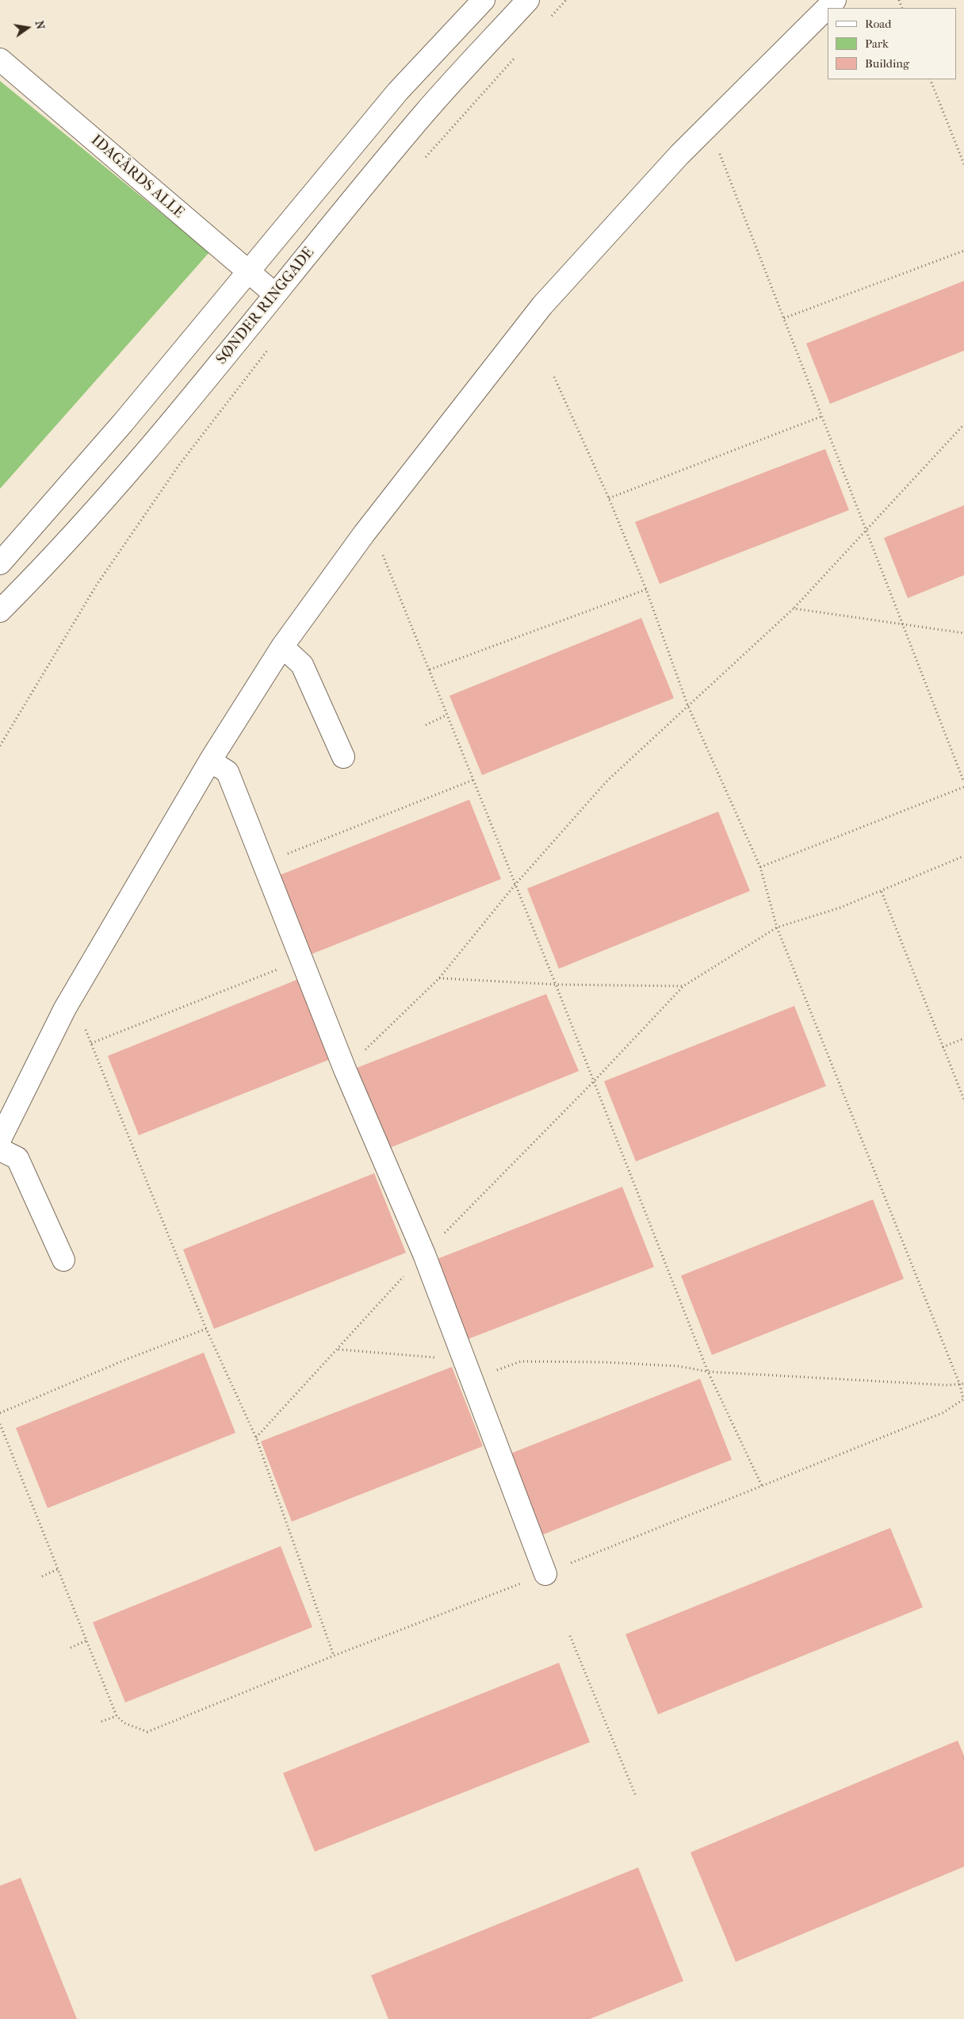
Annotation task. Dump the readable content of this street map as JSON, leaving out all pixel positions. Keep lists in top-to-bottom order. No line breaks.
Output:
{"streets":{"street":["IDAGÅRDS ALLE","SØNDER RINGGADE"]},"crossings":[["IDAGÅRDS ALLE","SØNDER RINGGADE"]],"legend":["Road","Park","Building"],"north":"right"}
